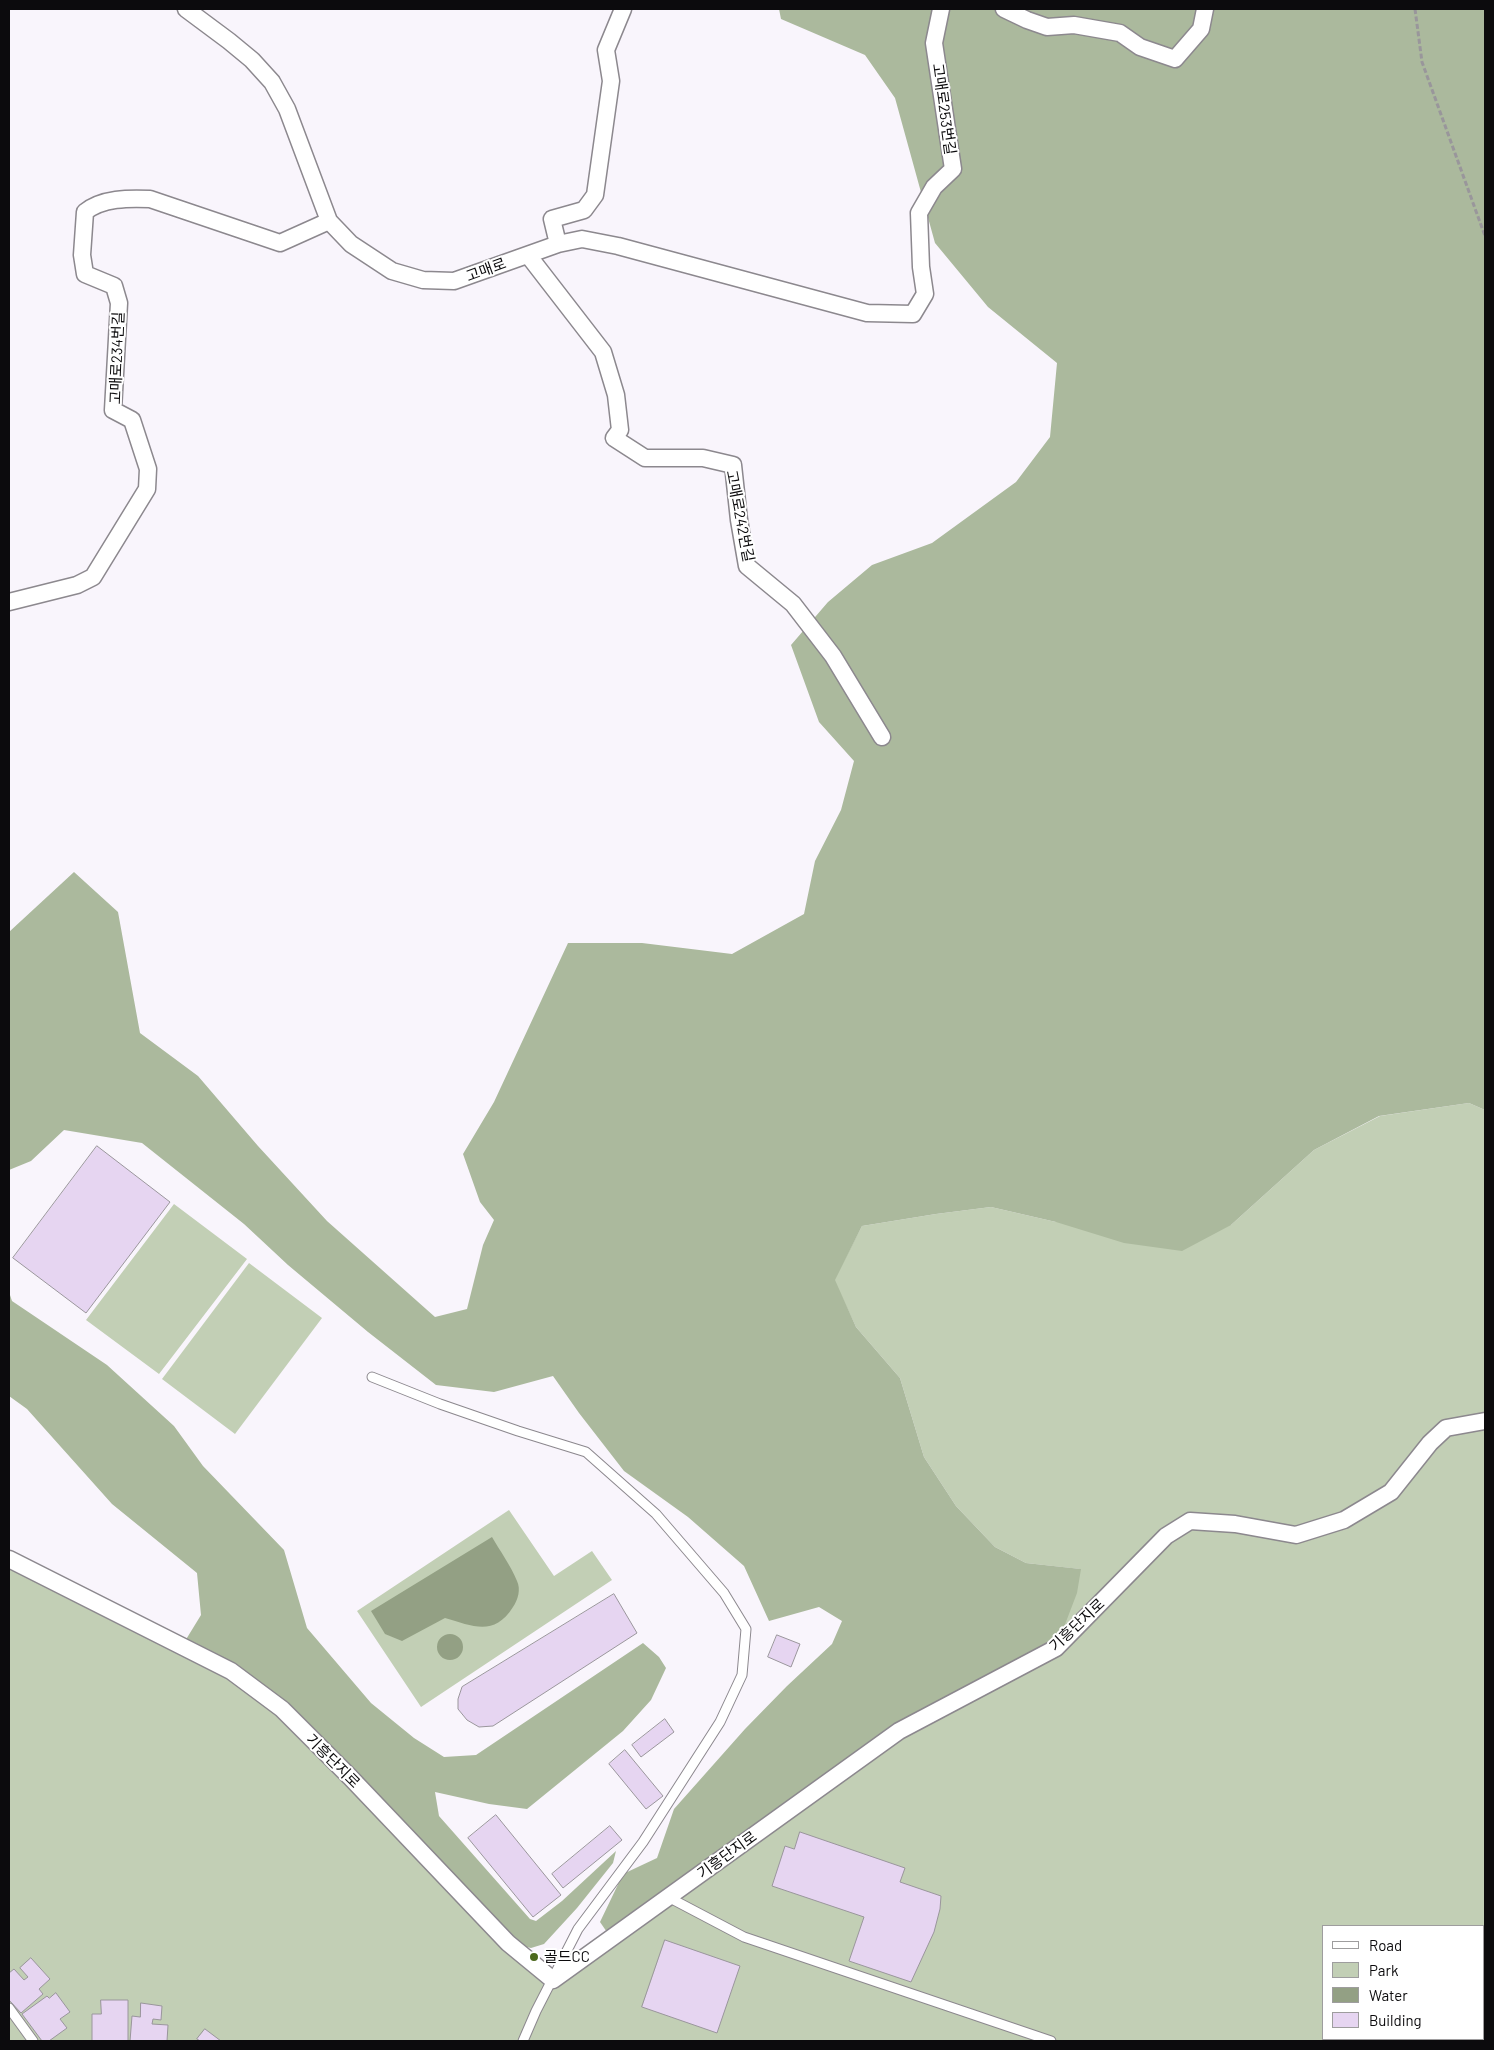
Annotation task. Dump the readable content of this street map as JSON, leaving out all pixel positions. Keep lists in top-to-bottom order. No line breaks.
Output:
{"streets":{"street":["고매로253번길","고매로","고매로234번길","고매로242번길","기흥단지로"]},"crossings":[["고매로253번길","고매로"],["고매로","고매로234번길"],["고매로","고매로242번길"]],"places":["골드CC"],"legend":["Road","Park","Water","Building"]}
